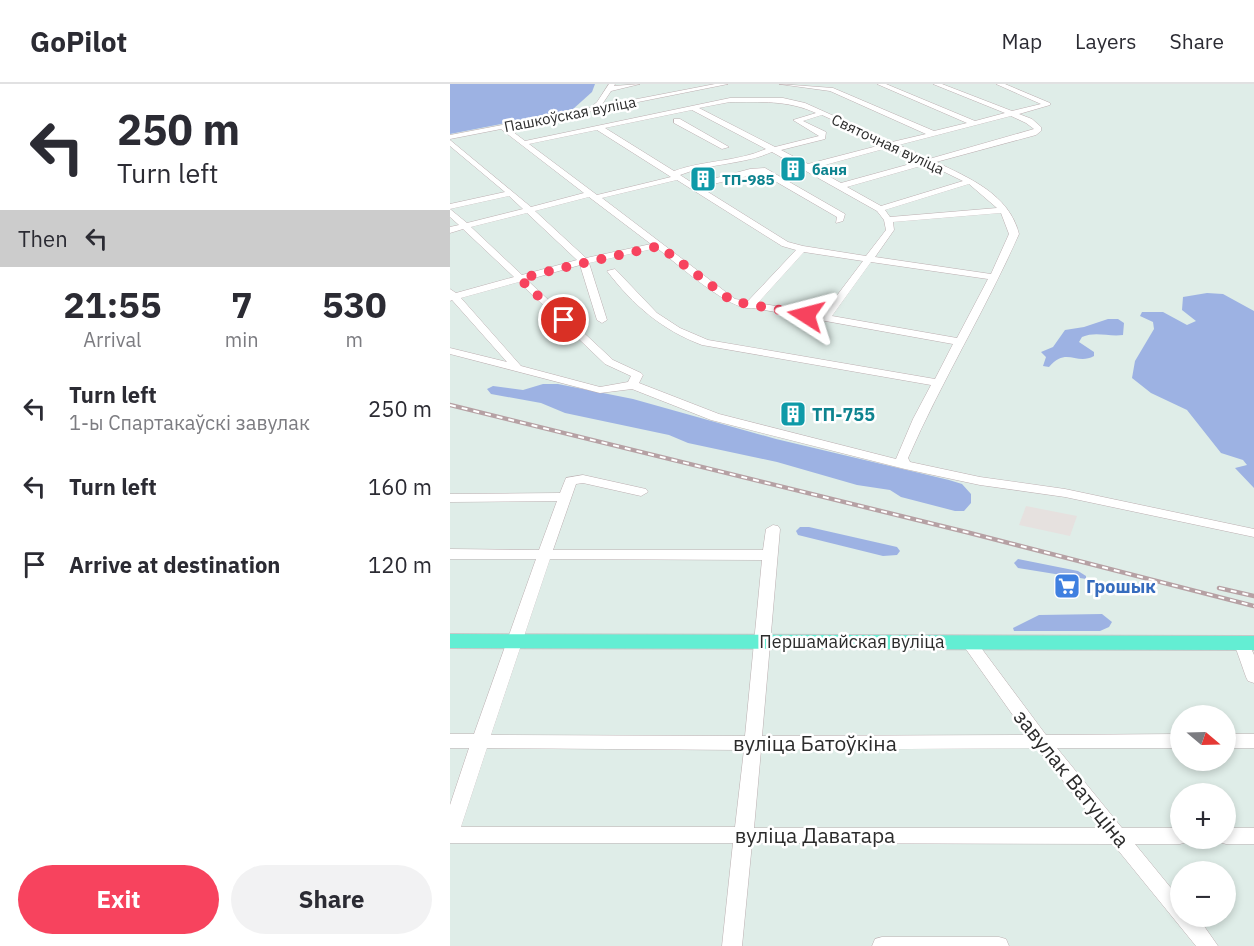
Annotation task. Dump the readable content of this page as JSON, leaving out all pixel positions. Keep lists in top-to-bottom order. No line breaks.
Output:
{"streets":{"main road":["Першамайская вуліца"],"street":["Пашкоўская вуліца","Святочная вуліца","вуліца Батоўкіна","завулак Ватуціна","вуліца Даватара"]},"crossings":[["Першамайская вуліца","завулак Ватуціна"],["вуліца Батоўкіна","завулак Ватуціна"],["завулак Ватуціна","вуліца Даватара"]],"places":{"building":["баня","ТП-985","ТП-755"],"supermarket":["Грошык"]},"north":"right","page":{"header":"GoPilot","nav":["Map","Layers","Share"],"turn":["250 m","Turn left"],"then":"Then","eta":["21:55","Arrival","7","min","530","m"],"list":[{"name":"Turn left","note":"1-ы Спартакаўскі завулак","value":"250 m"},{"name":"Turn left","value":"160 m"},{"name":"Arrive at destination","value":"120 m"}],"map_buttons":["+","−"],"buttons":["Exit","Share"]}}
